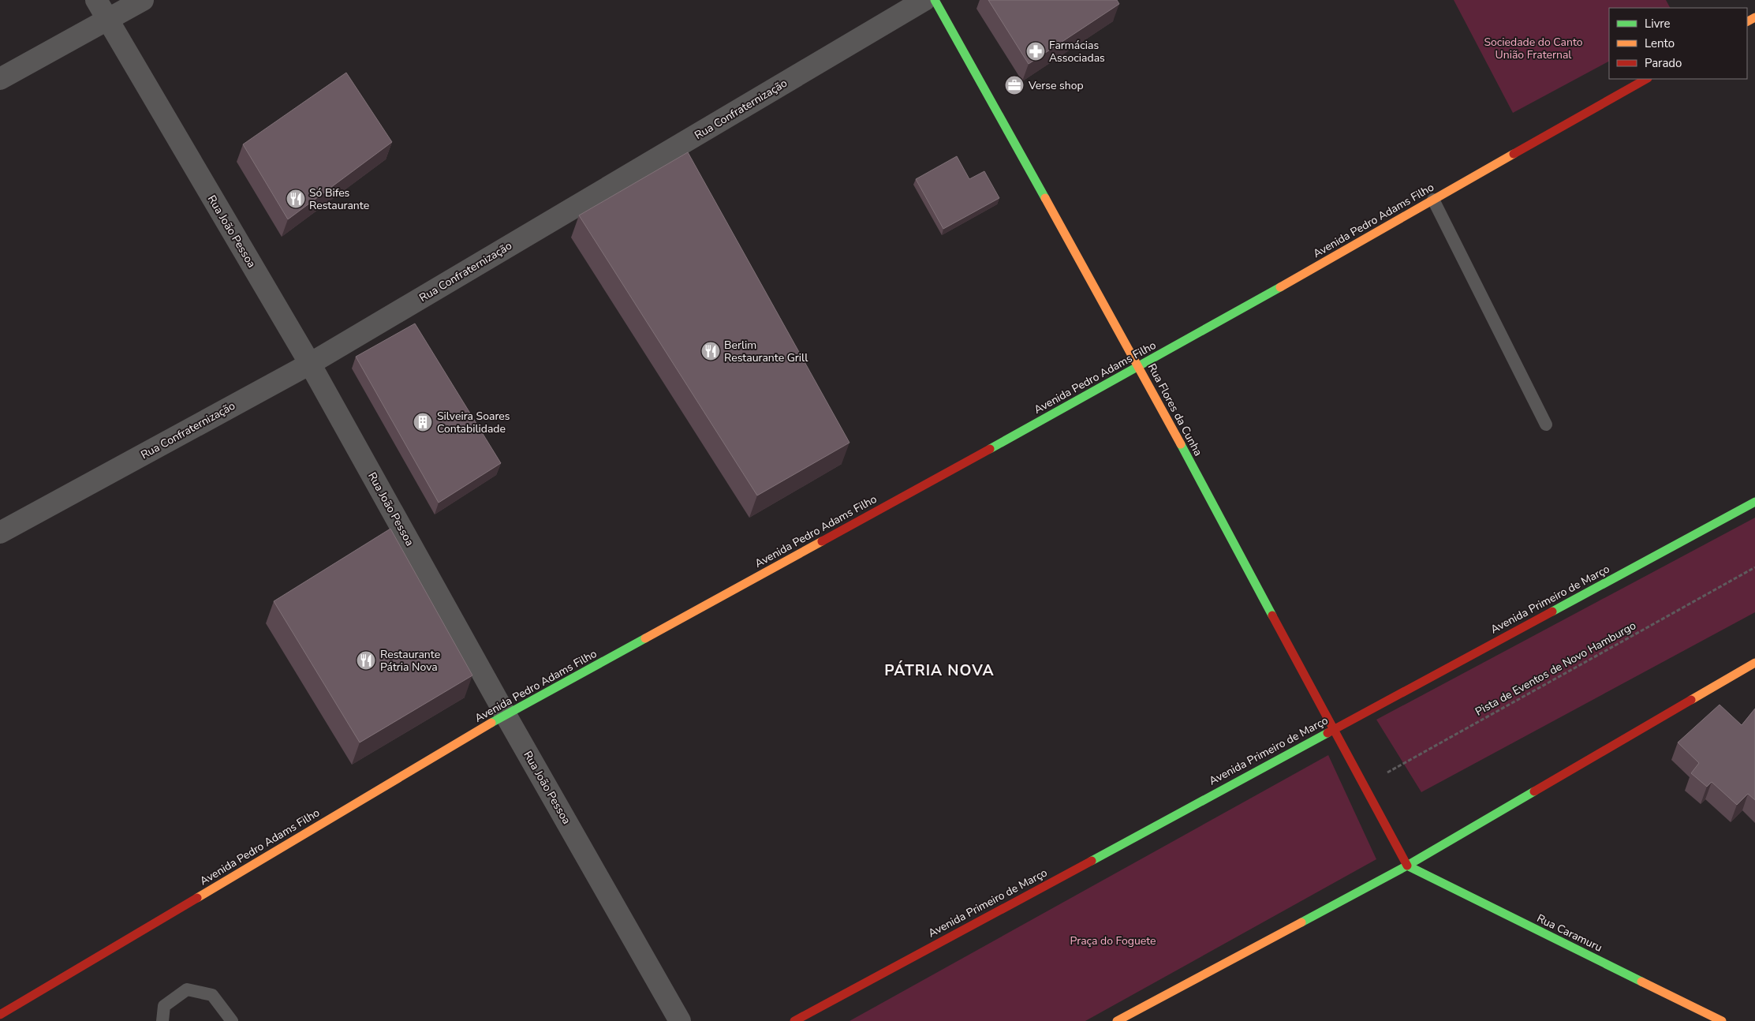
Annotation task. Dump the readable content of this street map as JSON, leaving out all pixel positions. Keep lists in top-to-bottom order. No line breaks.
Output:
{"streets":{"main road":["Avenida Pedro Adams Filho","Rua Flores da Cunha","Avenida Primeiro de Março","Rua Caramuru"],"street":["Rua Confraternização","Rua João Pessoa"],"path":["Pista de Eventos de Novo Hamburgo"]},"crossings":[["Rua Confraternização","Rua João Pessoa"],["Avenida Pedro Adams Filho","Rua João Pessoa"],["Avenida Pedro Adams Filho","Rua Flores da Cunha"],["Rua Flores da Cunha","Avenida Primeiro de Março"],["Rua Flores da Cunha","Pista de Eventos de Novo Hamburgo"],["Rua Flores da Cunha","Rua Caramuru"]],"districts":["PÁTRIA NOVA"],"parks":["Sociedade do Canto União Fraternal","Praça do Foguete"],"places":{"pharmacy":["Farmácias Associadas"],"office":["Verse shop"],"restaurant":["Só Bifes Restaurante","Berlim Restaurante Grill","Restaurante Pátria Nova"],"building":["Silveira Soares Contabilidade"]},"legend":["Livre","Lento","Parado"]}
